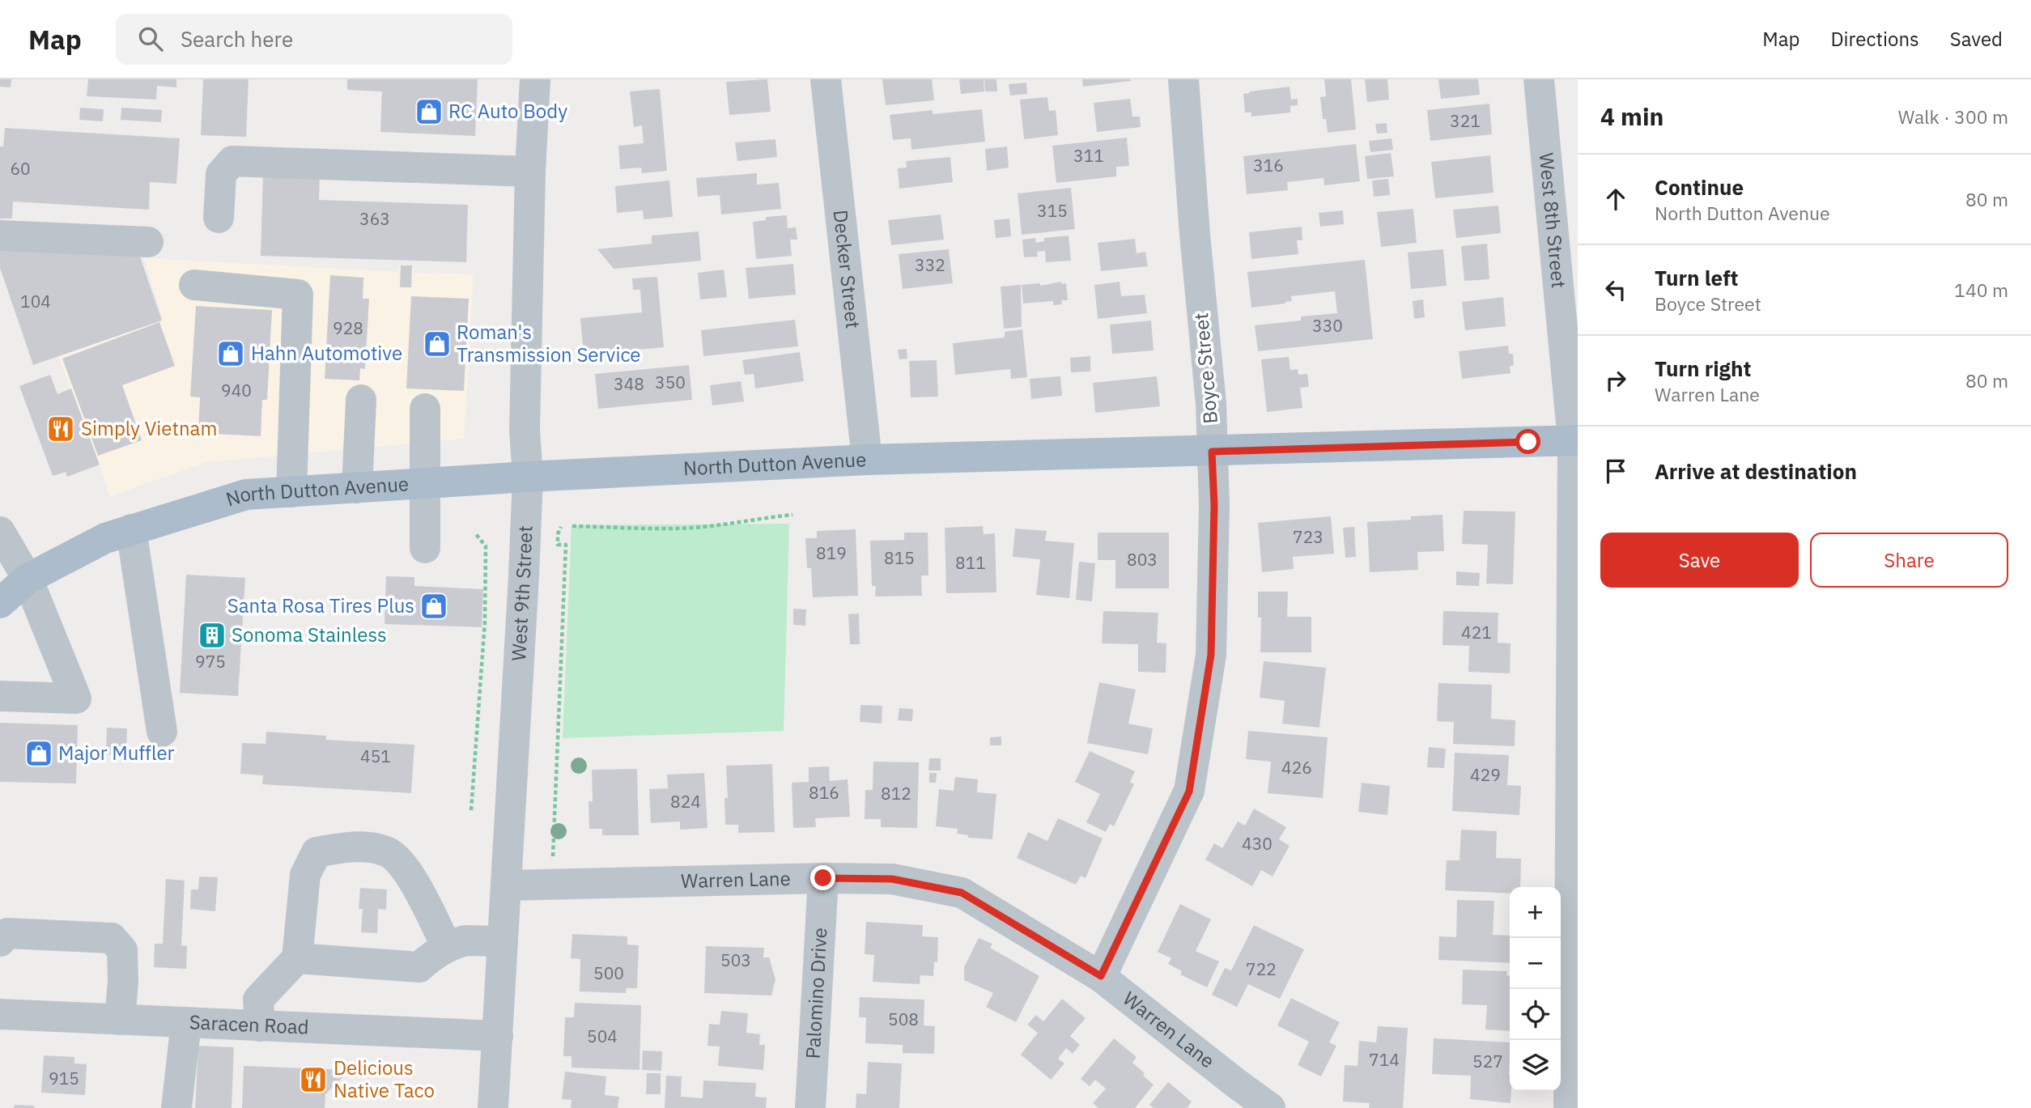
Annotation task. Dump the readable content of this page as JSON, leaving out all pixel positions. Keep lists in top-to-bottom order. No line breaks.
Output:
{"streets":{"main road":["North Dutton Avenue"],"street":["West 8th Street","Decker Street","Boyce Street","West 9th Street","Warren Lane","Palomino Drive","Saracen Road"]},"crossings":[["West 8th Street","North Dutton Avenue"],["Decker Street","North Dutton Avenue"],["Boyce Street","North Dutton Avenue"],["Boyce Street","Warren Lane"],["North Dutton Avenue","West 9th Street"],["West 9th Street","Warren Lane"],["West 9th Street","Saracen Road"],["Warren Lane","Palomino Drive"]],"places":{"shop":["RC Auto Body","Roman's Transmission Service","Hahn Automotive","Santa Rosa Tires Plus","Major Muffler"],"restaurant":["Simply Vietnam","Delicious Native Taco"],"building":["Sonoma Stainless"]},"house_numbers":["321","311","316","60","315","363","332","104","330","928","350","348","940","723","819","815","803","811","421","975","451","426","429","816","812","824","430","503","722","500","508","504","714","527","915"],"page":{"header":"Map","search":"Search here","nav":["Map","Directions","Saved"],"heading":["4 min","Walk · 300 m"],"list":[["Continue","North Dutton Avenue","80 m"],["Turn left","Boyce Street","140 m"],["Turn right","Warren Lane","80 m"],"Arrive at destination"],"buttons":["Save","Share"],"map_buttons":["+","−"]}}
